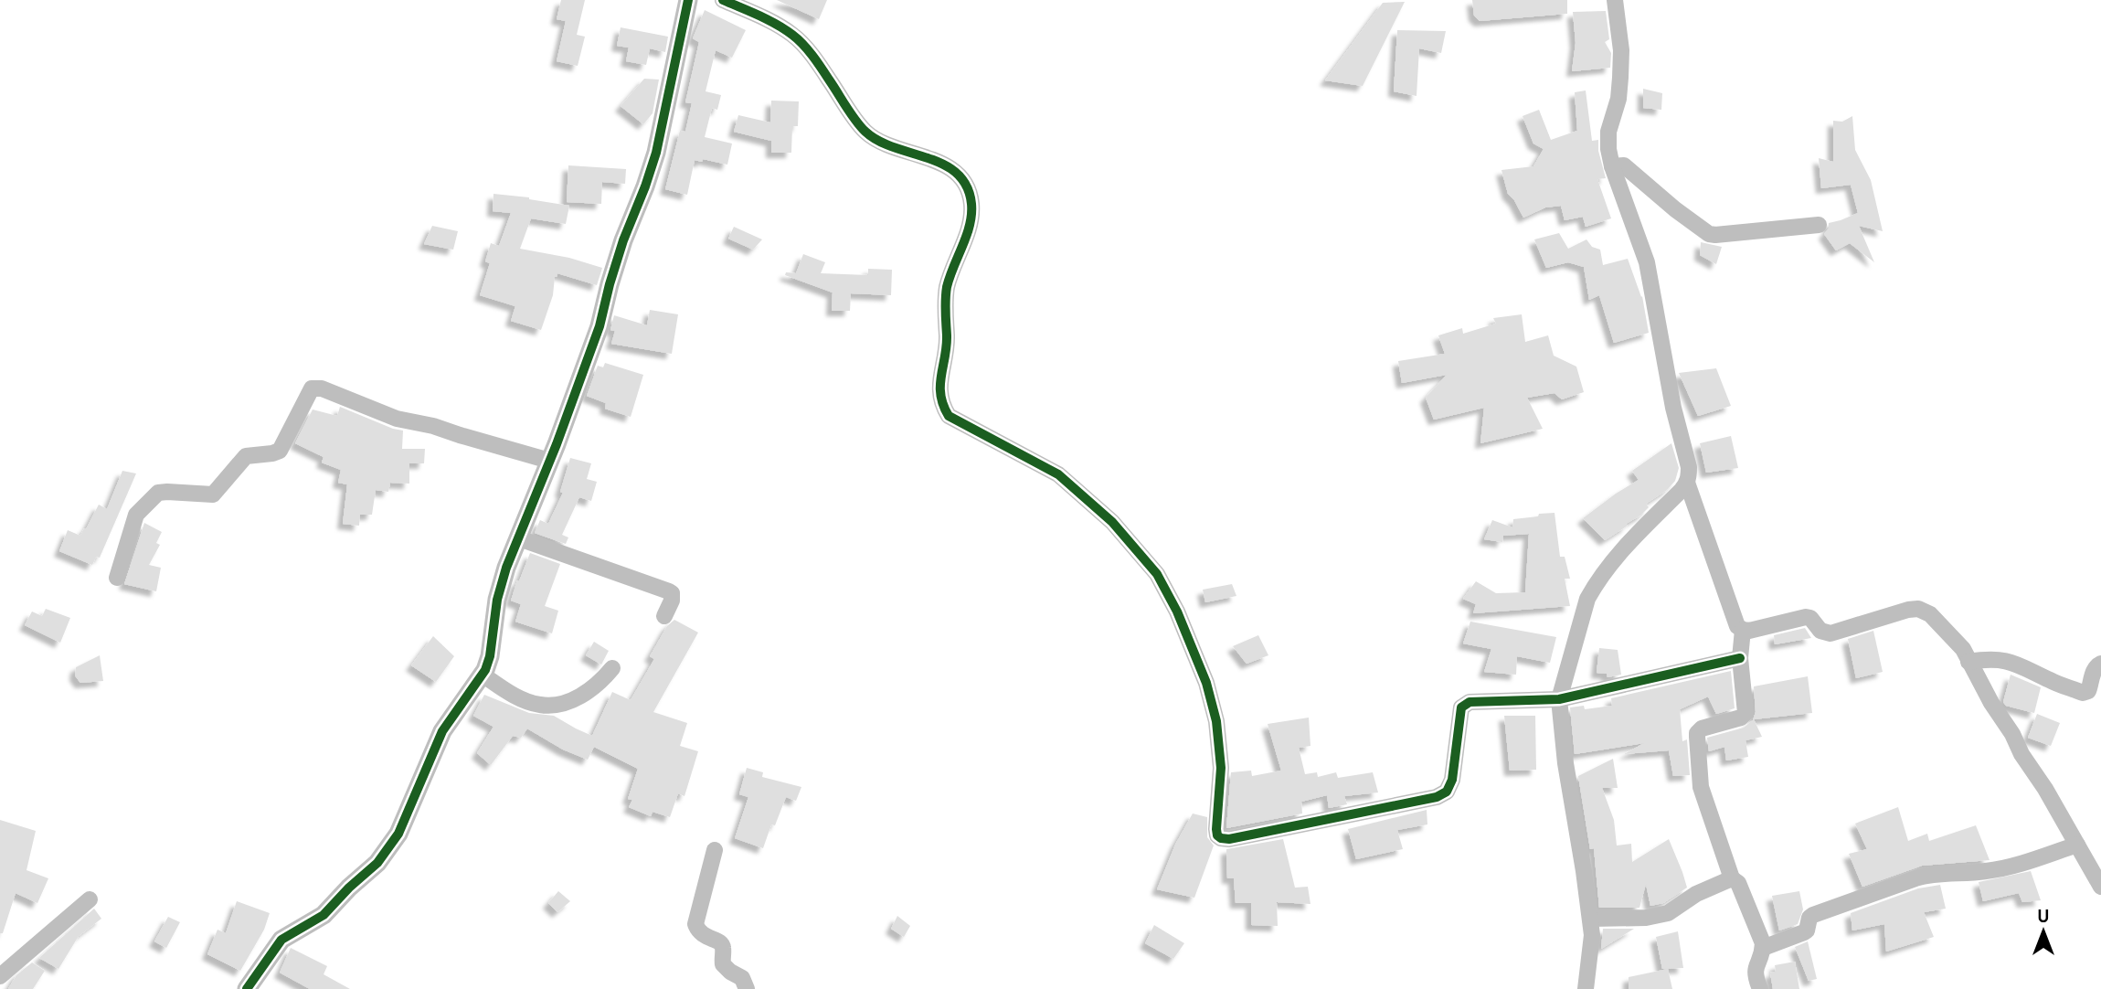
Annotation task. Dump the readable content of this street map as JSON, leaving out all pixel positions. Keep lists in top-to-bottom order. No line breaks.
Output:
{"north":"top"}
